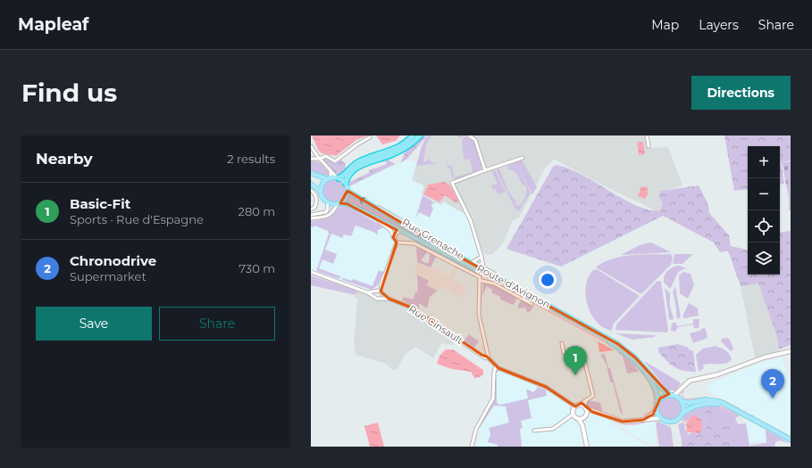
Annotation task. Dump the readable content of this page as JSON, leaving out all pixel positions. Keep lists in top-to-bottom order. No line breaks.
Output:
{"streets":{"main road":["Route d'Avignon"],"street":["Rue Grenache","Rue Cinsault"]},"crossings":[["Rue Grenache","Route d'Avignon"]],"page":{"header":"Mapleaf","nav":["Map","Layers","Share"],"buttons":["Directions",["Save","Share"]],"title":"Find us","heading":["Nearby","2 results"],"map_buttons":["+","−"],"list":[{"mark":"1","name":"Basic-Fit","note":"Sports · Rue d'Espagne","value":"280 m"},{"mark":"2","name":"Chronodrive","note":"Supermarket","value":"730 m"}],"pins":["1","2"]}}
